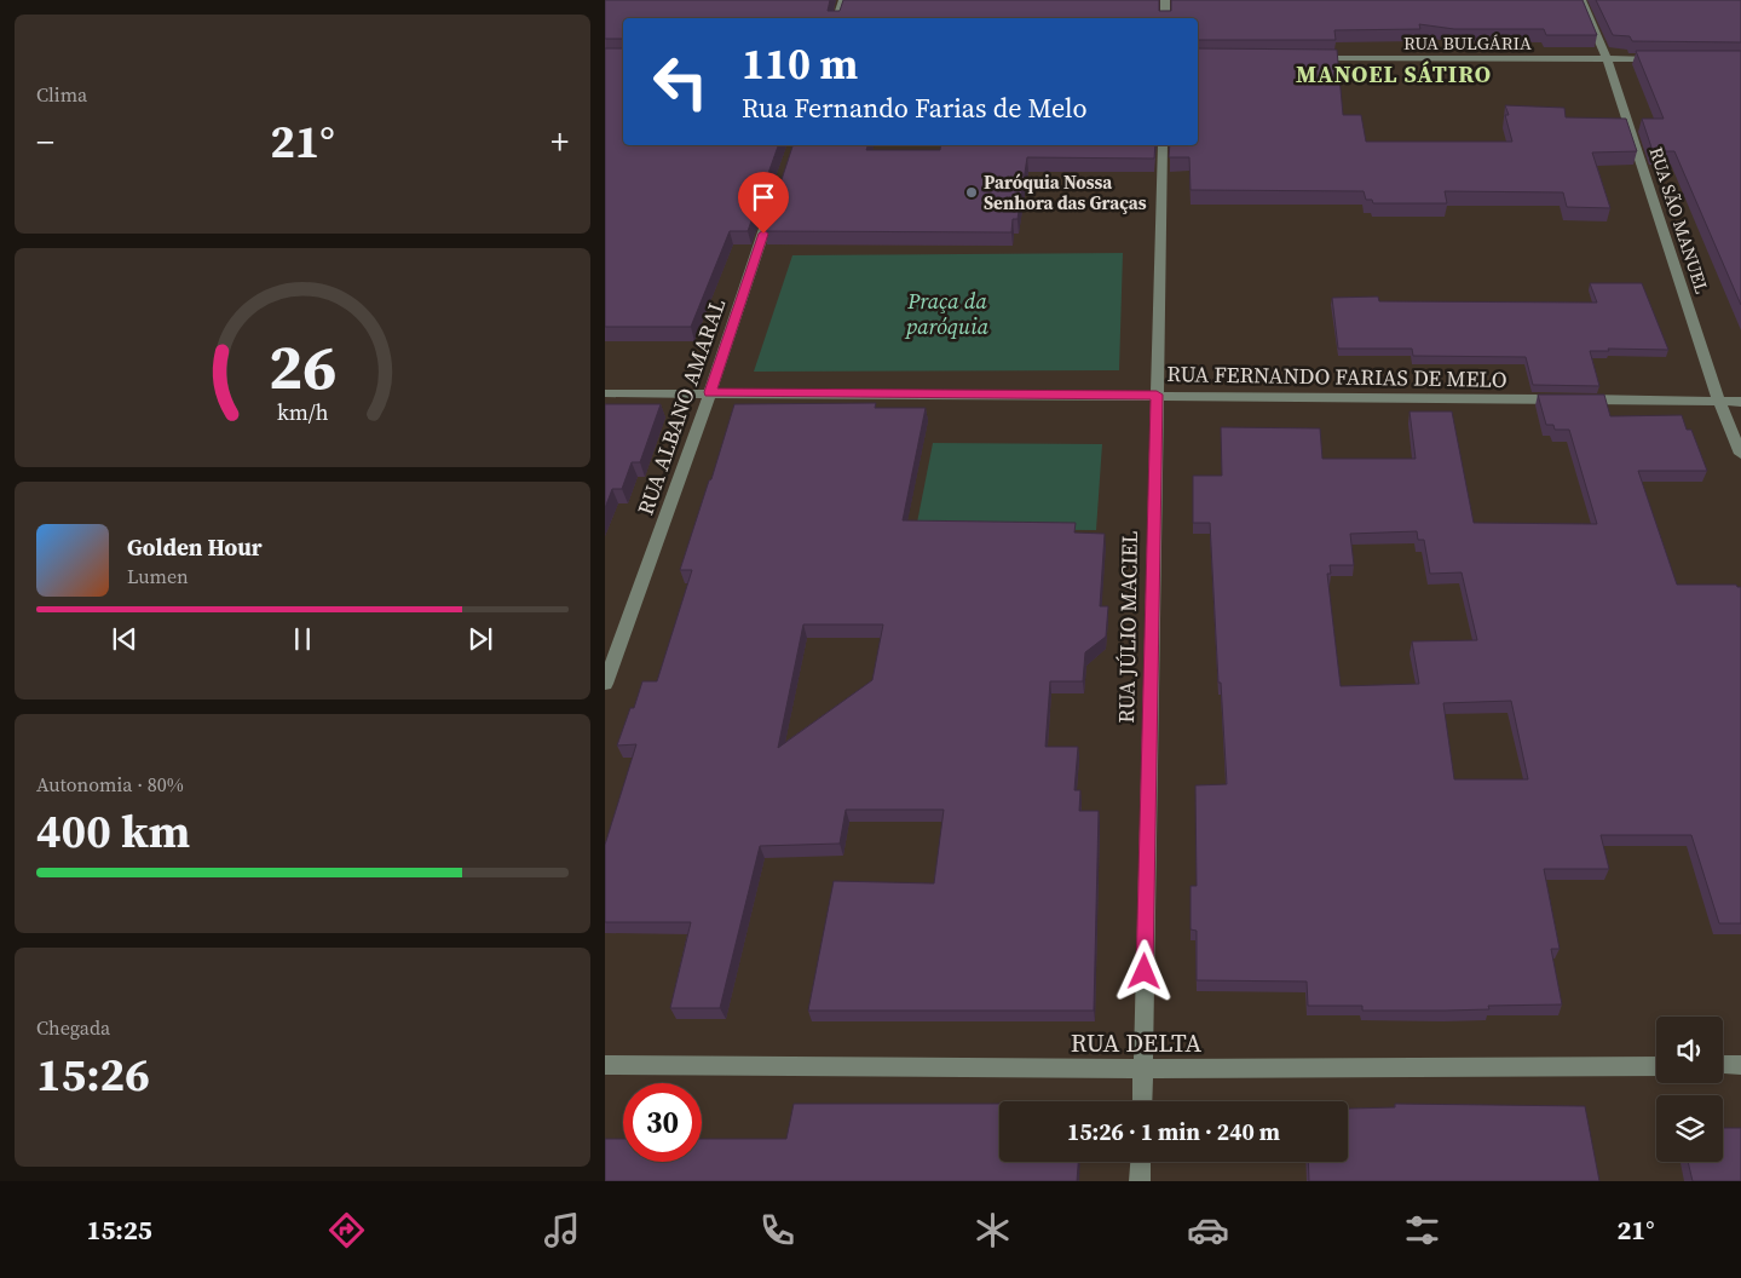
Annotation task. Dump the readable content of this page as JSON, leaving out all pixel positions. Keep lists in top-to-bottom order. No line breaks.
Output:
{"streets":{"street":["RUA BULGÁRIA","RUA SÃO MANUEL","RUA FERNANDO FARIAS DE MELO","RUA ALBANO AMARAL","RUA JÚLIO MACIEL","RUA DELTA"]},"crossings":[["RUA BULGÁRIA","RUA SÃO MANUEL"],["RUA SÃO MANUEL","RUA FERNANDO FARIAS DE MELO"],["RUA FERNANDO FARIAS DE MELO","RUA ALBANO AMARAL"],["RUA FERNANDO FARIAS DE MELO","RUA JÚLIO MACIEL"],["RUA JÚLIO MACIEL","RUA DELTA"]],"districts":["MANOEL SÁTIRO"],"parks":["Praça da paróquia"],"places":["Paróquia Nossa Senhora das Graças"],"page":{"tile":["Clima",["Autonomia · 80%","400 km"],["Chegada","15:26"]],"turn":["110 m","Rua Fernando Farias de Melo"],"heat":["−","21°","+"],"song":["Golden Hour","Lumen"],"limit":"30","trip":"15:26 · 1 min · 240 m","tabs":["15:25","21°"],"gauge":["26","km/h"]}}
